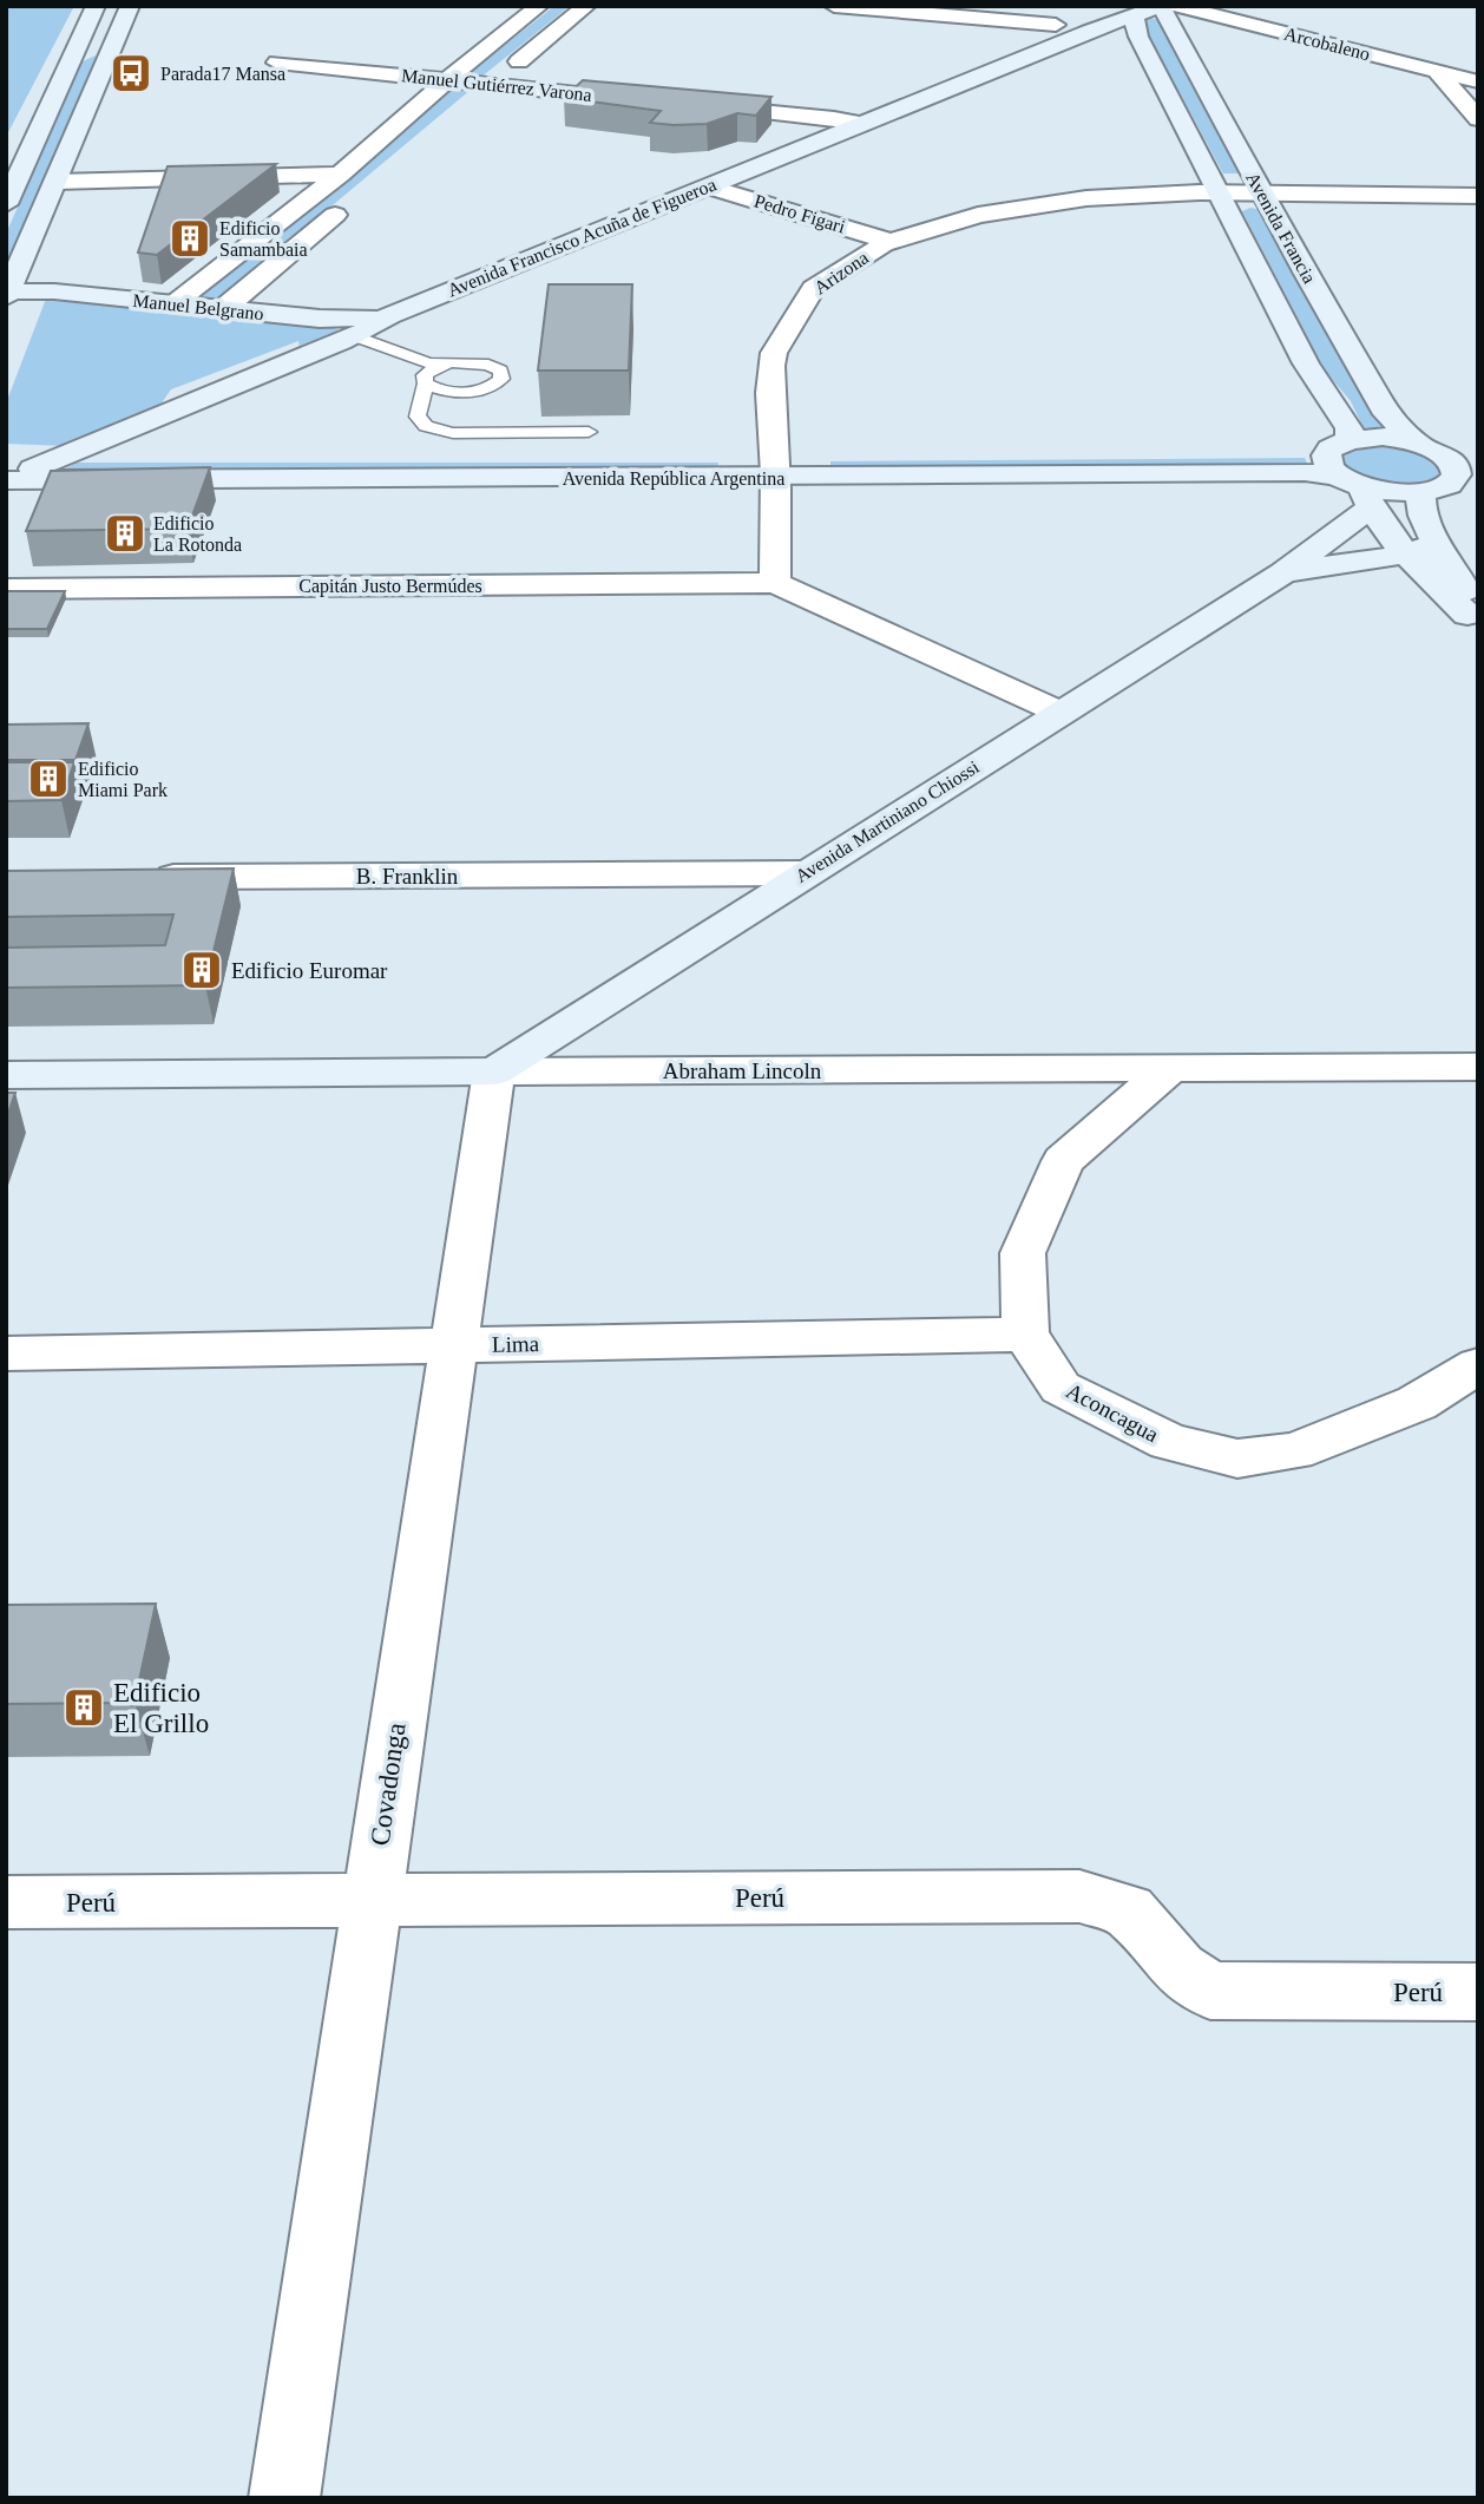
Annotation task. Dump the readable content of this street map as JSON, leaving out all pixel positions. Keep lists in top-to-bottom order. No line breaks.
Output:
{"streets":{"street":["Arcobaleno","Manuel Gutiérrez Varona","Pedro Figari","Avenida Francia","Avenida Francisco Acuña de Figueroa","Arizona","Manuel Belgrano","Avenida República Argentina","Capitán Justo Bermúdes","Avenida Martiniano Chiossi","B. Franklin","Abraham Lincoln","Lima","Aconcagua","Covadonga","Perú"]},"crossings":[["Pedro Figari","Avenida Francisco Acuña de Figueroa"],["Pedro Figari","Arizona"],["Avenida Francia","Avenida Francisco Acuña de Figueroa"],["Avenida Francia","Arizona"],["Avenida Francia","Avenida República Argentina"],["Avenida Francia","Avenida Martiniano Chiossi"],["Avenida Francisco Acuña de Figueroa","Manuel Belgrano"],["Avenida Francisco Acuña de Figueroa","Avenida República Argentina"],["Arizona","Avenida República Argentina"],["Arizona","Capitán Justo Bermúdes"],["Avenida República Argentina","Avenida Martiniano Chiossi"],["Avenida Martiniano Chiossi","B. Franklin"],["Avenida Martiniano Chiossi","Abraham Lincoln"],["Avenida Martiniano Chiossi","Covadonga"],["Abraham Lincoln","Covadonga"],["Lima","Aconcagua"],["Lima","Covadonga"],["Covadonga","Perú"]],"places":{"bus stop":["Parada17 Mansa"],"building":["Edificio Samambaia","Edificio La Rotonda","Edificio Miami Park","Edificio Euromar","Edificio El Grillo"]}}
